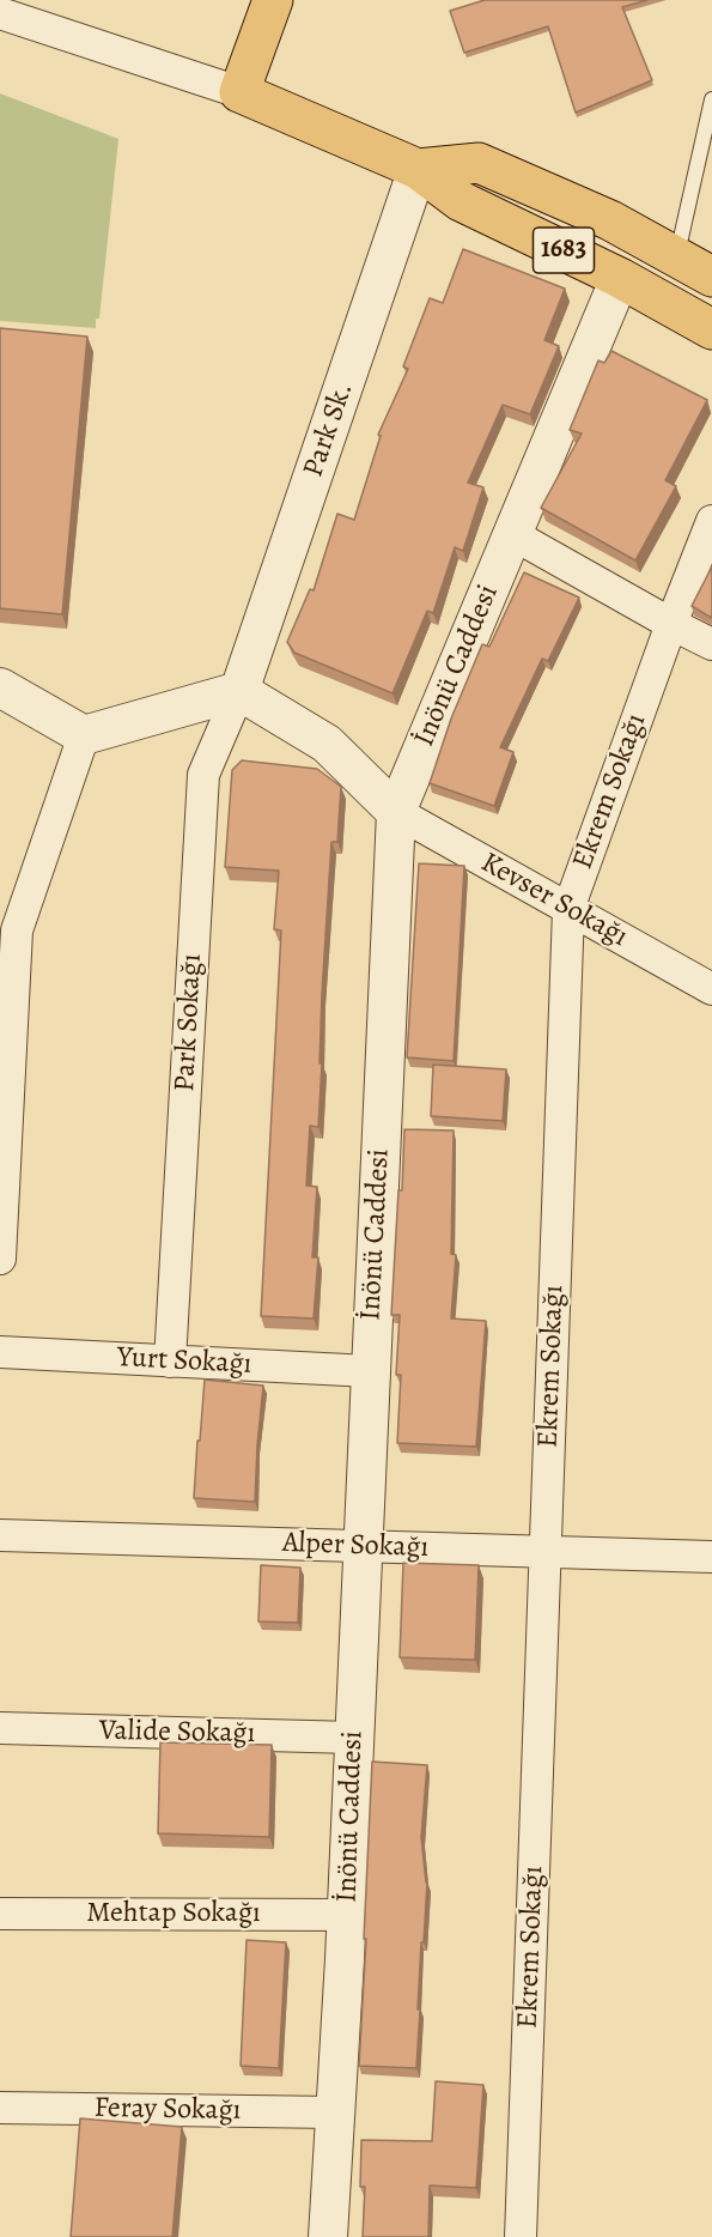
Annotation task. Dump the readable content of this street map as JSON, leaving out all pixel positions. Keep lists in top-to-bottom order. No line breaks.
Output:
{"streets":{"main road":["1683"],"street":["Park Sk.","İnönü Caddesi","Ekrem Sokağı","Kevser Sokağı","Park Sokağı","Yurt Sokağı","Alper Sokağı","Valide Sokağı","Mehtap Sokağı","Feray Sokağı"]},"crossings":[["1683","Park Sk."],["1683","İnönü Caddesi"],["Park Sk.","Park Sokağı"],["İnönü Caddesi","Kevser Sokağı"],["İnönü Caddesi","Yurt Sokağı"],["İnönü Caddesi","Alper Sokağı"],["İnönü Caddesi","Valide Sokağı"],["İnönü Caddesi","Mehtap Sokağı"],["İnönü Caddesi","Feray Sokağı"],["Ekrem Sokağı","Kevser Sokağı"],["Ekrem Sokağı","Alper Sokağı"],["Park Sokağı","Yurt Sokağı"]]}
